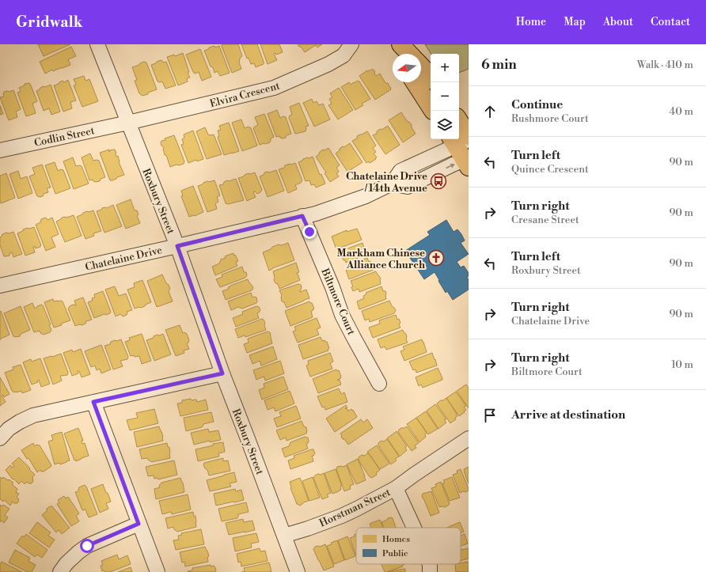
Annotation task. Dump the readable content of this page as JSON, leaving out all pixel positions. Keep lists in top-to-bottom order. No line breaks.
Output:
{"streets":{"street":["Elvira Crescent","Codlin Street","Roxbury Street","Chatelaine Drive","Biltmore Court","Horstman Street"]},"crossings":[["Elvira Crescent","Codlin Street"],["Elvira Crescent","Roxbury Street"],["Codlin Street","Roxbury Street"],["Roxbury Street","Chatelaine Drive"],["Roxbury Street","Horstman Street"],["Chatelaine Drive","Biltmore Court"]],"places":{"bus stop":["Chatelaine Drive / 14th Avenue"],"church":["Markham Chinese Alliance Church"]},"legend":["Homes","Public"],"north":"left","page":{"header":"Gridwalk","nav":["Home","Map","About","Contact"],"heading":["6 min","Walk · 410 m"],"map_buttons":["+","−"],"list":[["Continue","Rushmore Court","40 m"],["Turn left","Quince Crescent","90 m"],["Turn right","Cresane Street","90 m"],["Turn left","Roxbury Street","90 m"],["Turn right","Chatelaine Drive","90 m"],["Turn right","Biltmore Court","10 m"],"Arrive at destination"]}}
